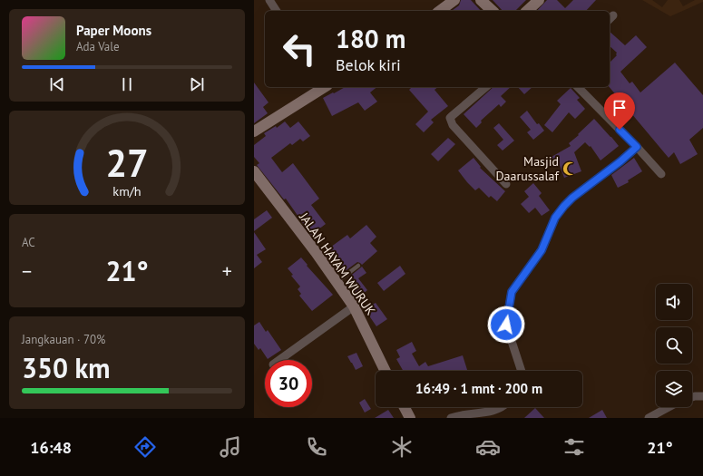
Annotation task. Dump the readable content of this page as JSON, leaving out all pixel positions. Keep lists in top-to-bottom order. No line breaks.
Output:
{"streets":{"street":["JALAN HAYAM WURUK"]},"places":{"mosque":["Masjid Daarussalaf"]},"page":{"turn":["180 m","Belok kiri"],"song":["Paper Moons","Ada Vale"],"tile":["AC",["Jangkauan · 70%","350 km"]],"heat":["−","21°","+"],"limit":"30","trip":"16:49 · 1 mnt · 200 m","tabs":["16:48","21°"],"gauge":["27","km/h"]}}
